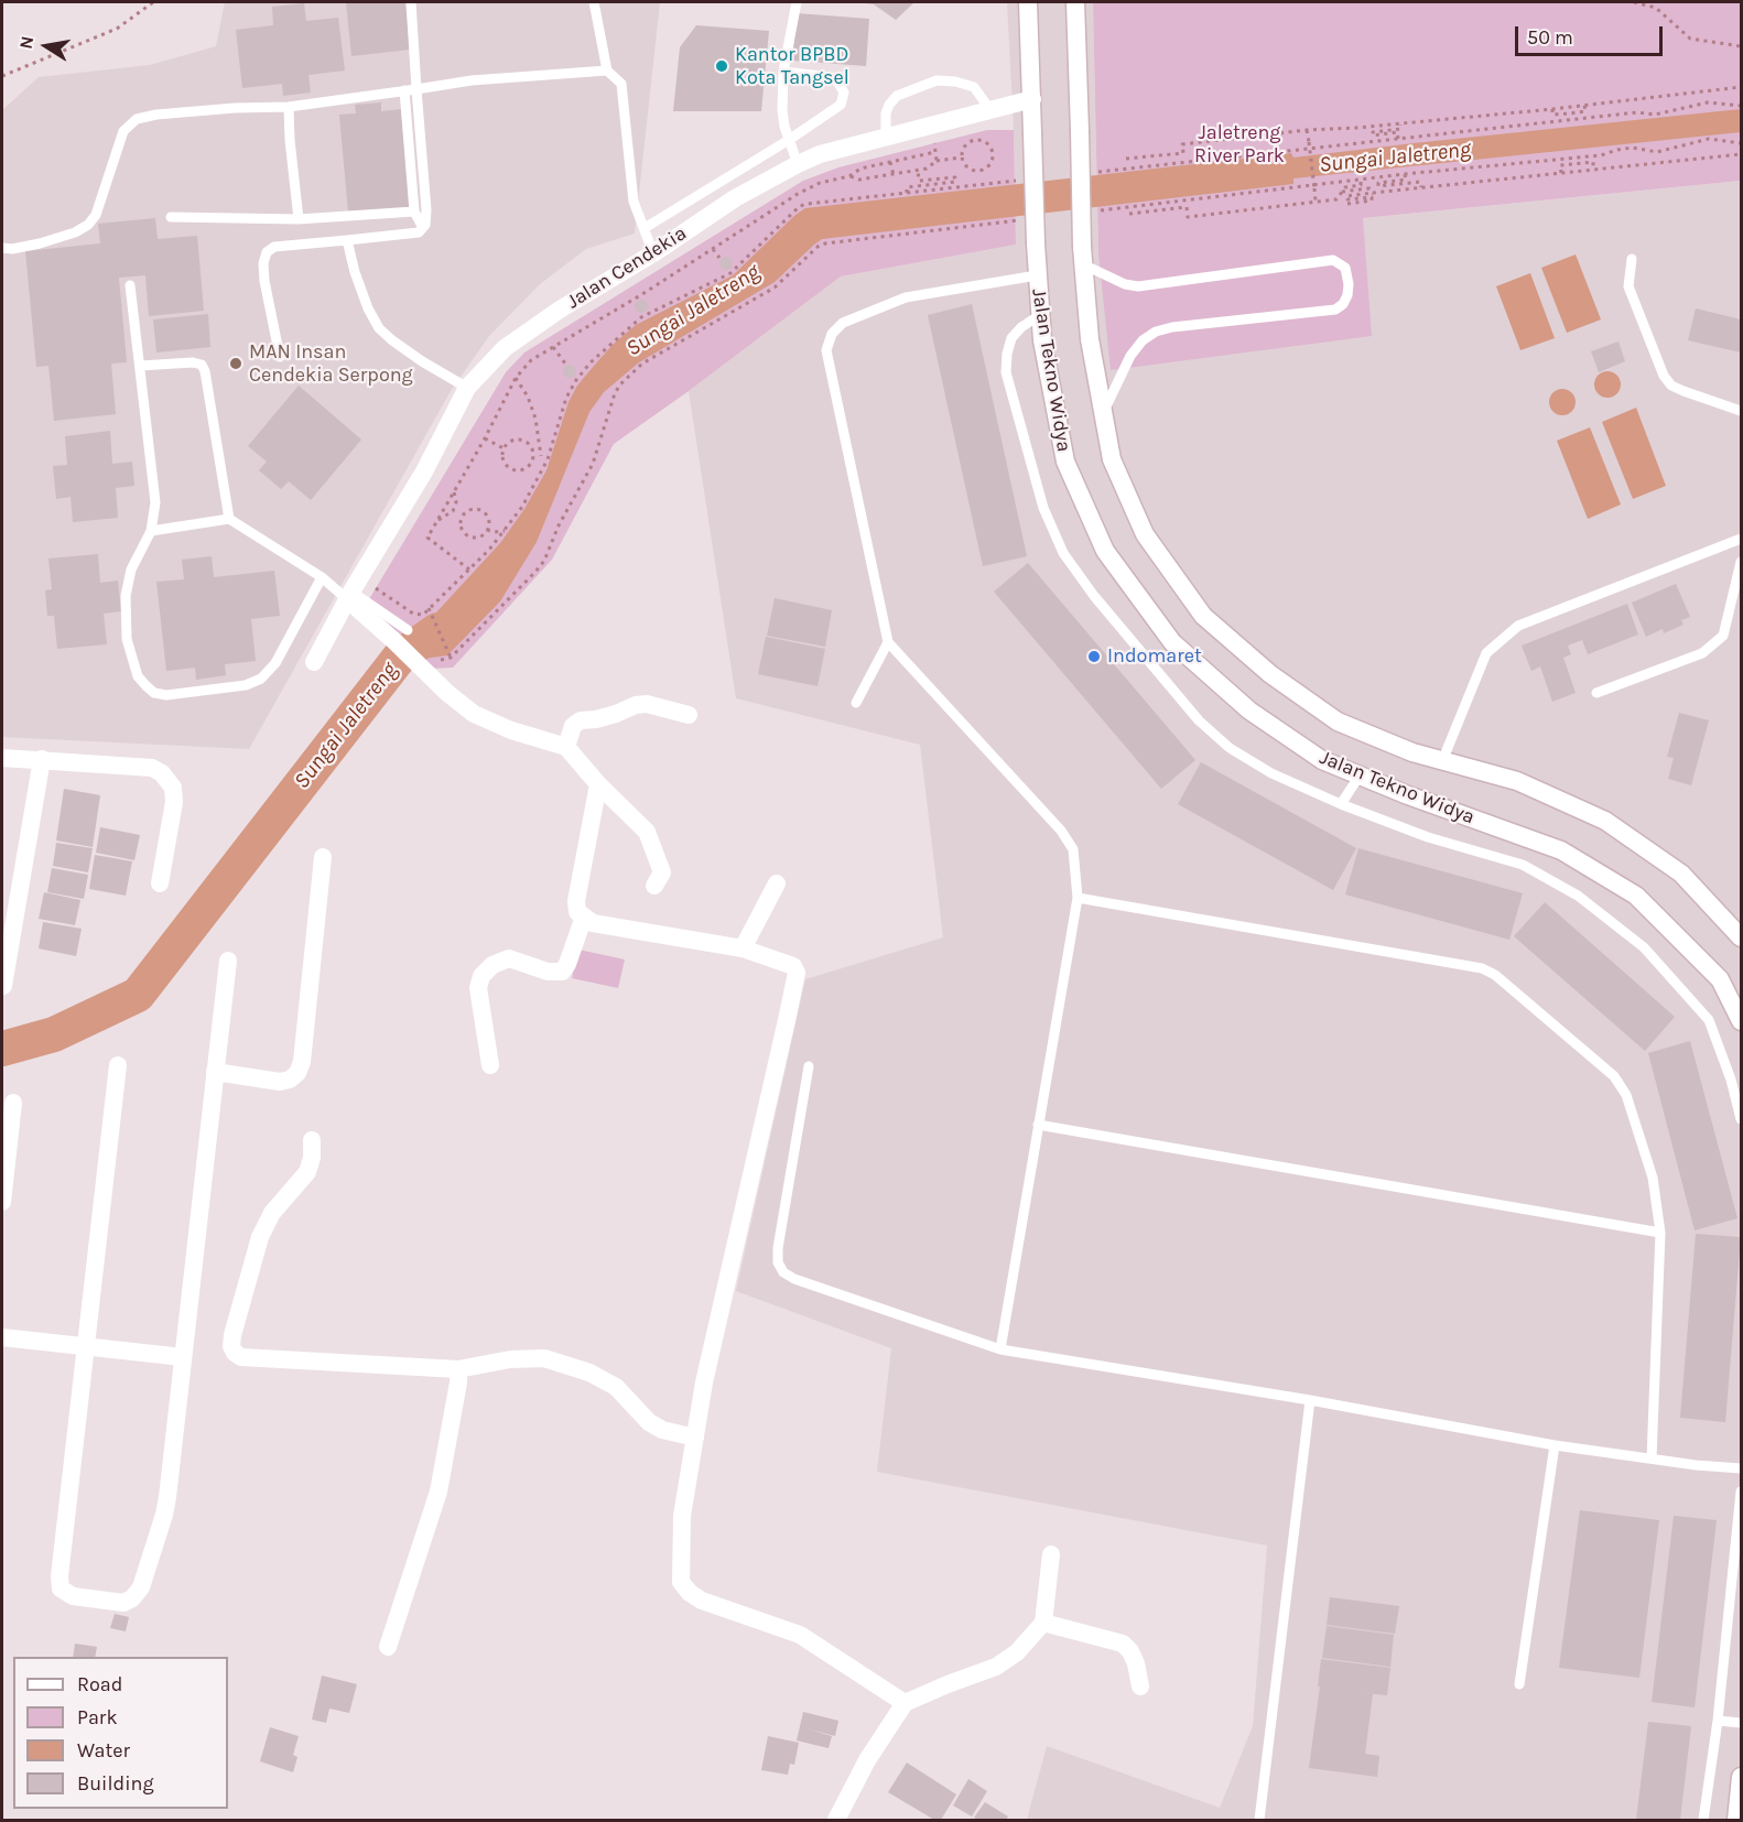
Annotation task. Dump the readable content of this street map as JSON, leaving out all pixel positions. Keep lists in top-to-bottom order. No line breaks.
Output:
{"streets":{"street":["Jalan Cendekia","Jalan Tekno Widya"]},"crossings":[["Jalan Cendekia","Jalan Tekno Widya"]],"water":["Sungai Jaletreng"],"parks":["Jaletreng River Park"],"places":["Kantor BPBD Kota Tangsel","MAN Insan Cendekia Serpong","Indomaret"],"legend":["Road","Park","Water","Building"],"scale_bar":"50 m","north":"left"}
